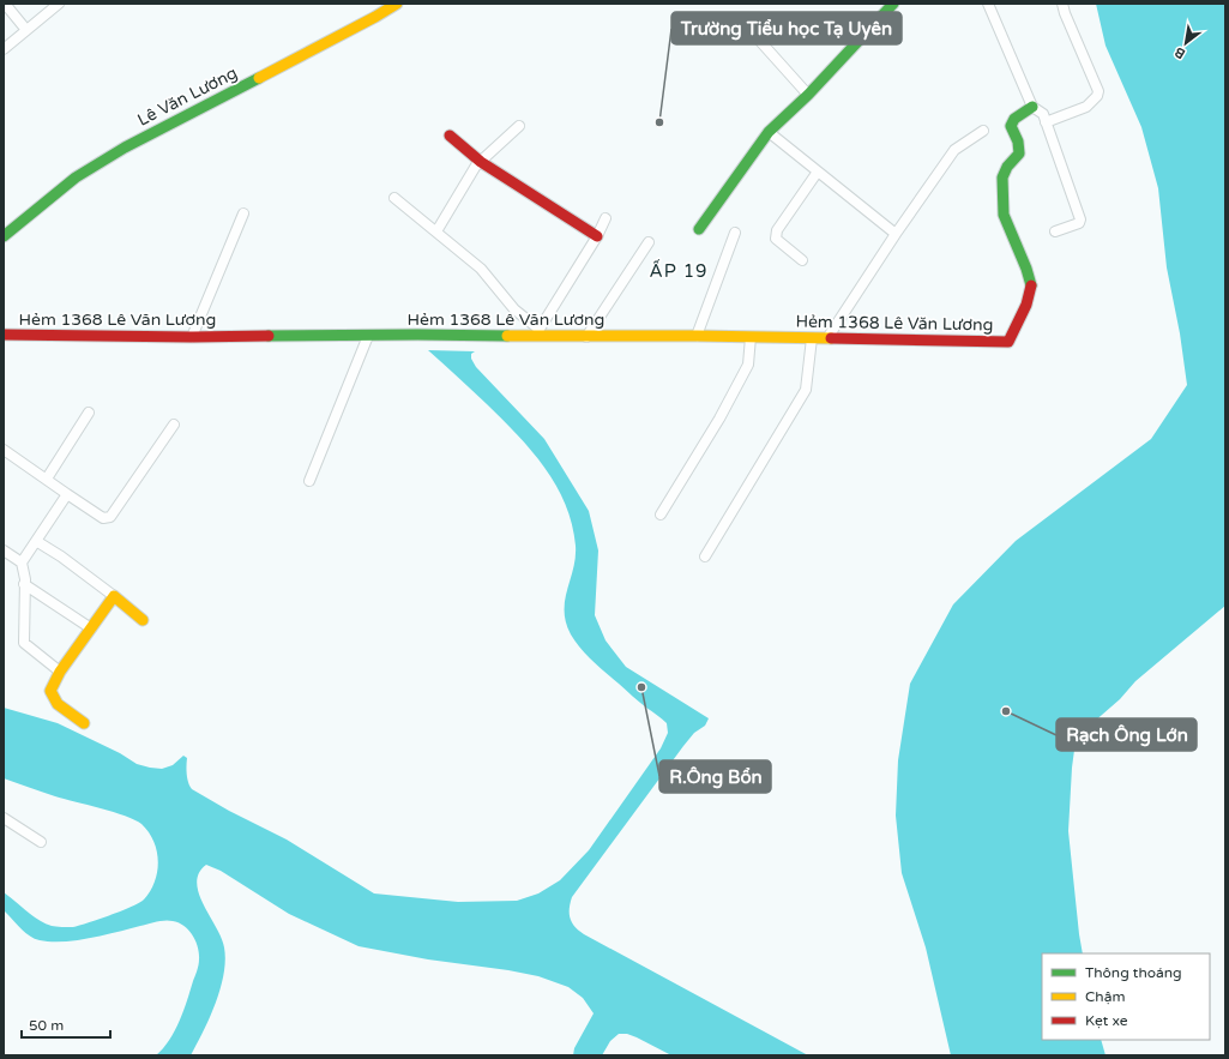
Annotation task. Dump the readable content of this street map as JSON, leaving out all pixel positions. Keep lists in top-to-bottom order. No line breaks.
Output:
{"streets":{"street":["Lê Văn Lương","Hẻm 1368 Lê Văn Lương"]},"districts":["ẤP 19"],"places":["Trường Tiểu học Tạ Uyên","R.Ông Bổn","Rạch Ông Lớn"],"legend":["Thông thoáng","Chậm","Kẹt xe"],"scale_bar":"50 m","north":"bottom left"}
